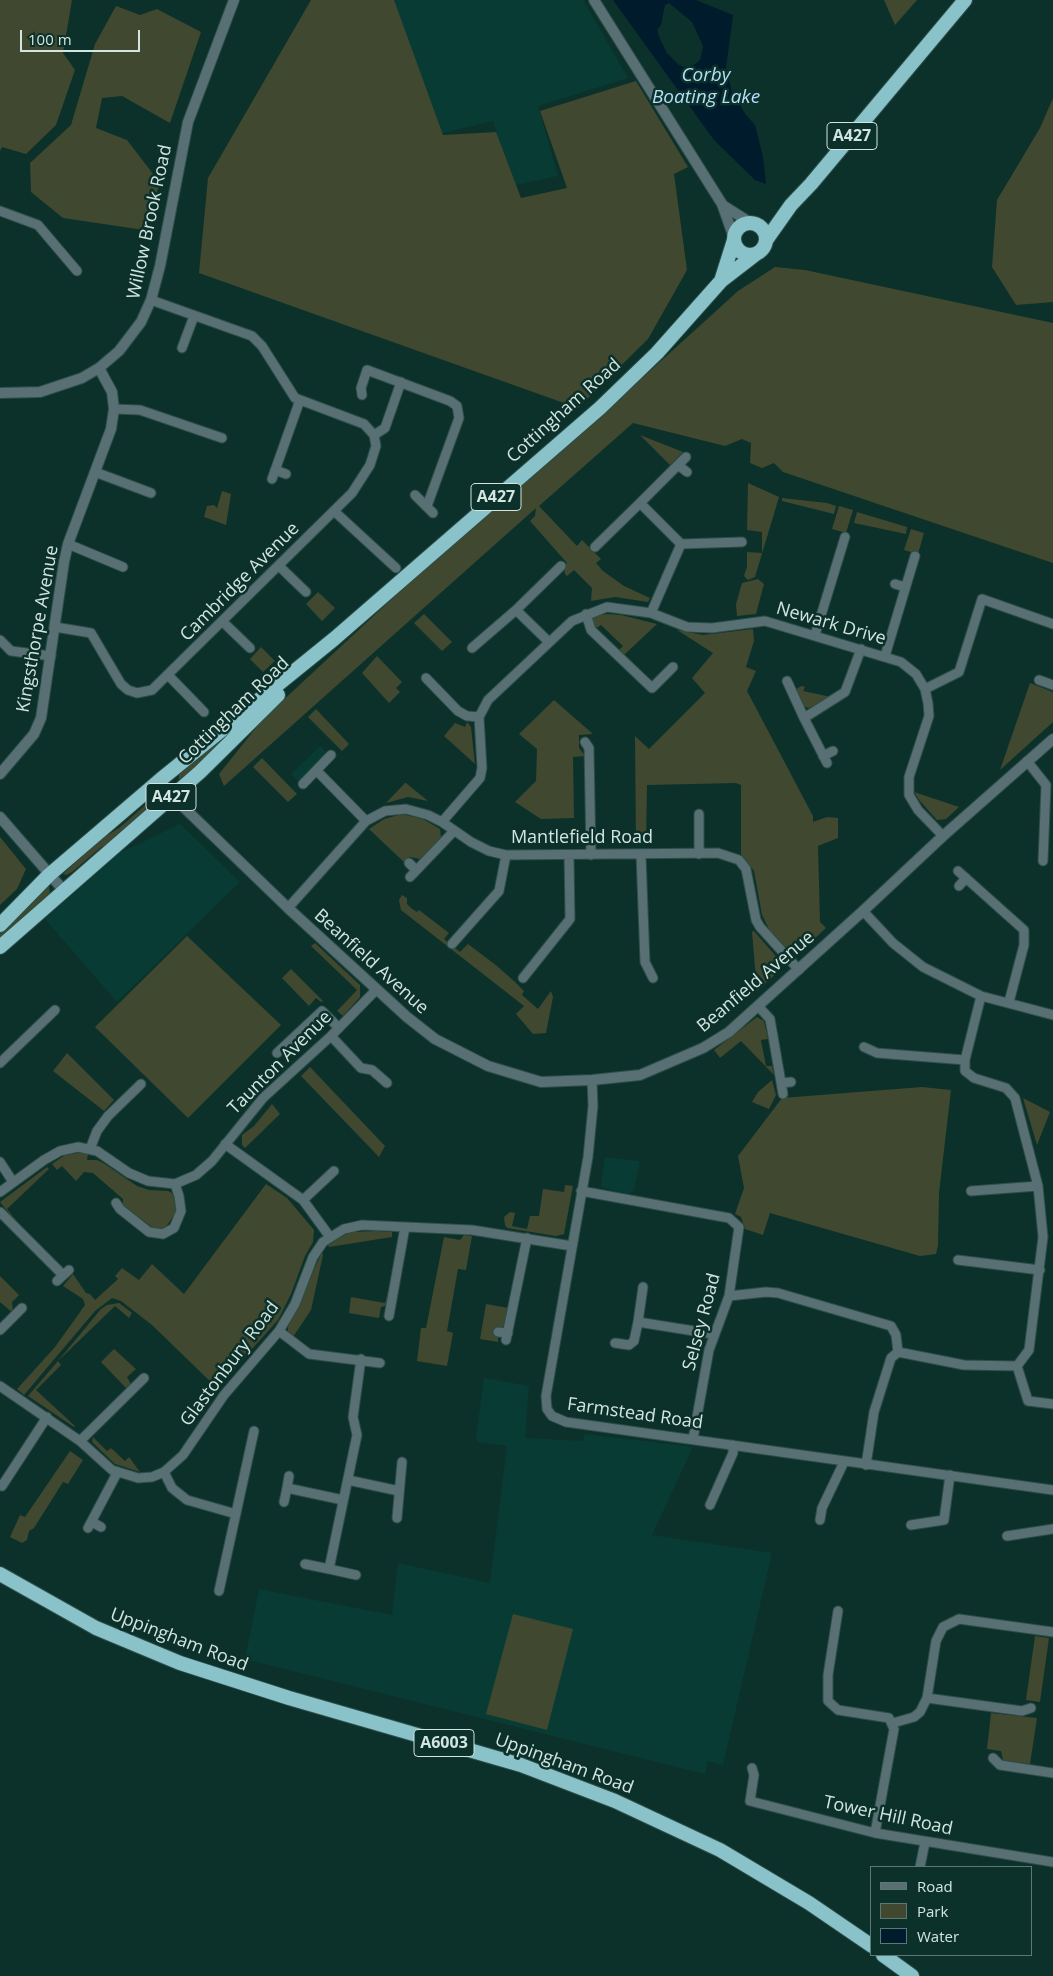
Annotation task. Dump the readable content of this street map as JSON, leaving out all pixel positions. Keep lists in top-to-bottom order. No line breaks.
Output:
{"streets":{"highway":["A427","Cottingham Road","Uppingham Road","A6003"],"street":["Willow Brook Road","Cambridge Avenue","Newark Drive","Kingsthorpe Avenue","Mantlefield Road","Beanfield Avenue","Taunton Avenue","Selsey Road","Glastonbury Road","Farmstead Road","Tower Hill Road"]},"crossings":[["A427","Cottingham Road"],["Willow Brook Road","Kingsthorpe Avenue"],["Cottingham Road","Beanfield Avenue"],["Cambridge Avenue","Kingsthorpe Avenue"],["Mantlefield Road","Beanfield Avenue"],["Beanfield Avenue","Taunton Avenue"],["Beanfield Avenue","Farmstead Road"],["Selsey Road","Farmstead Road"],["Glastonbury Road","Farmstead Road"]],"water":["Corby Boating Lake"],"legend":["Road","Park","Water"],"scale_bar":"100 m"}
